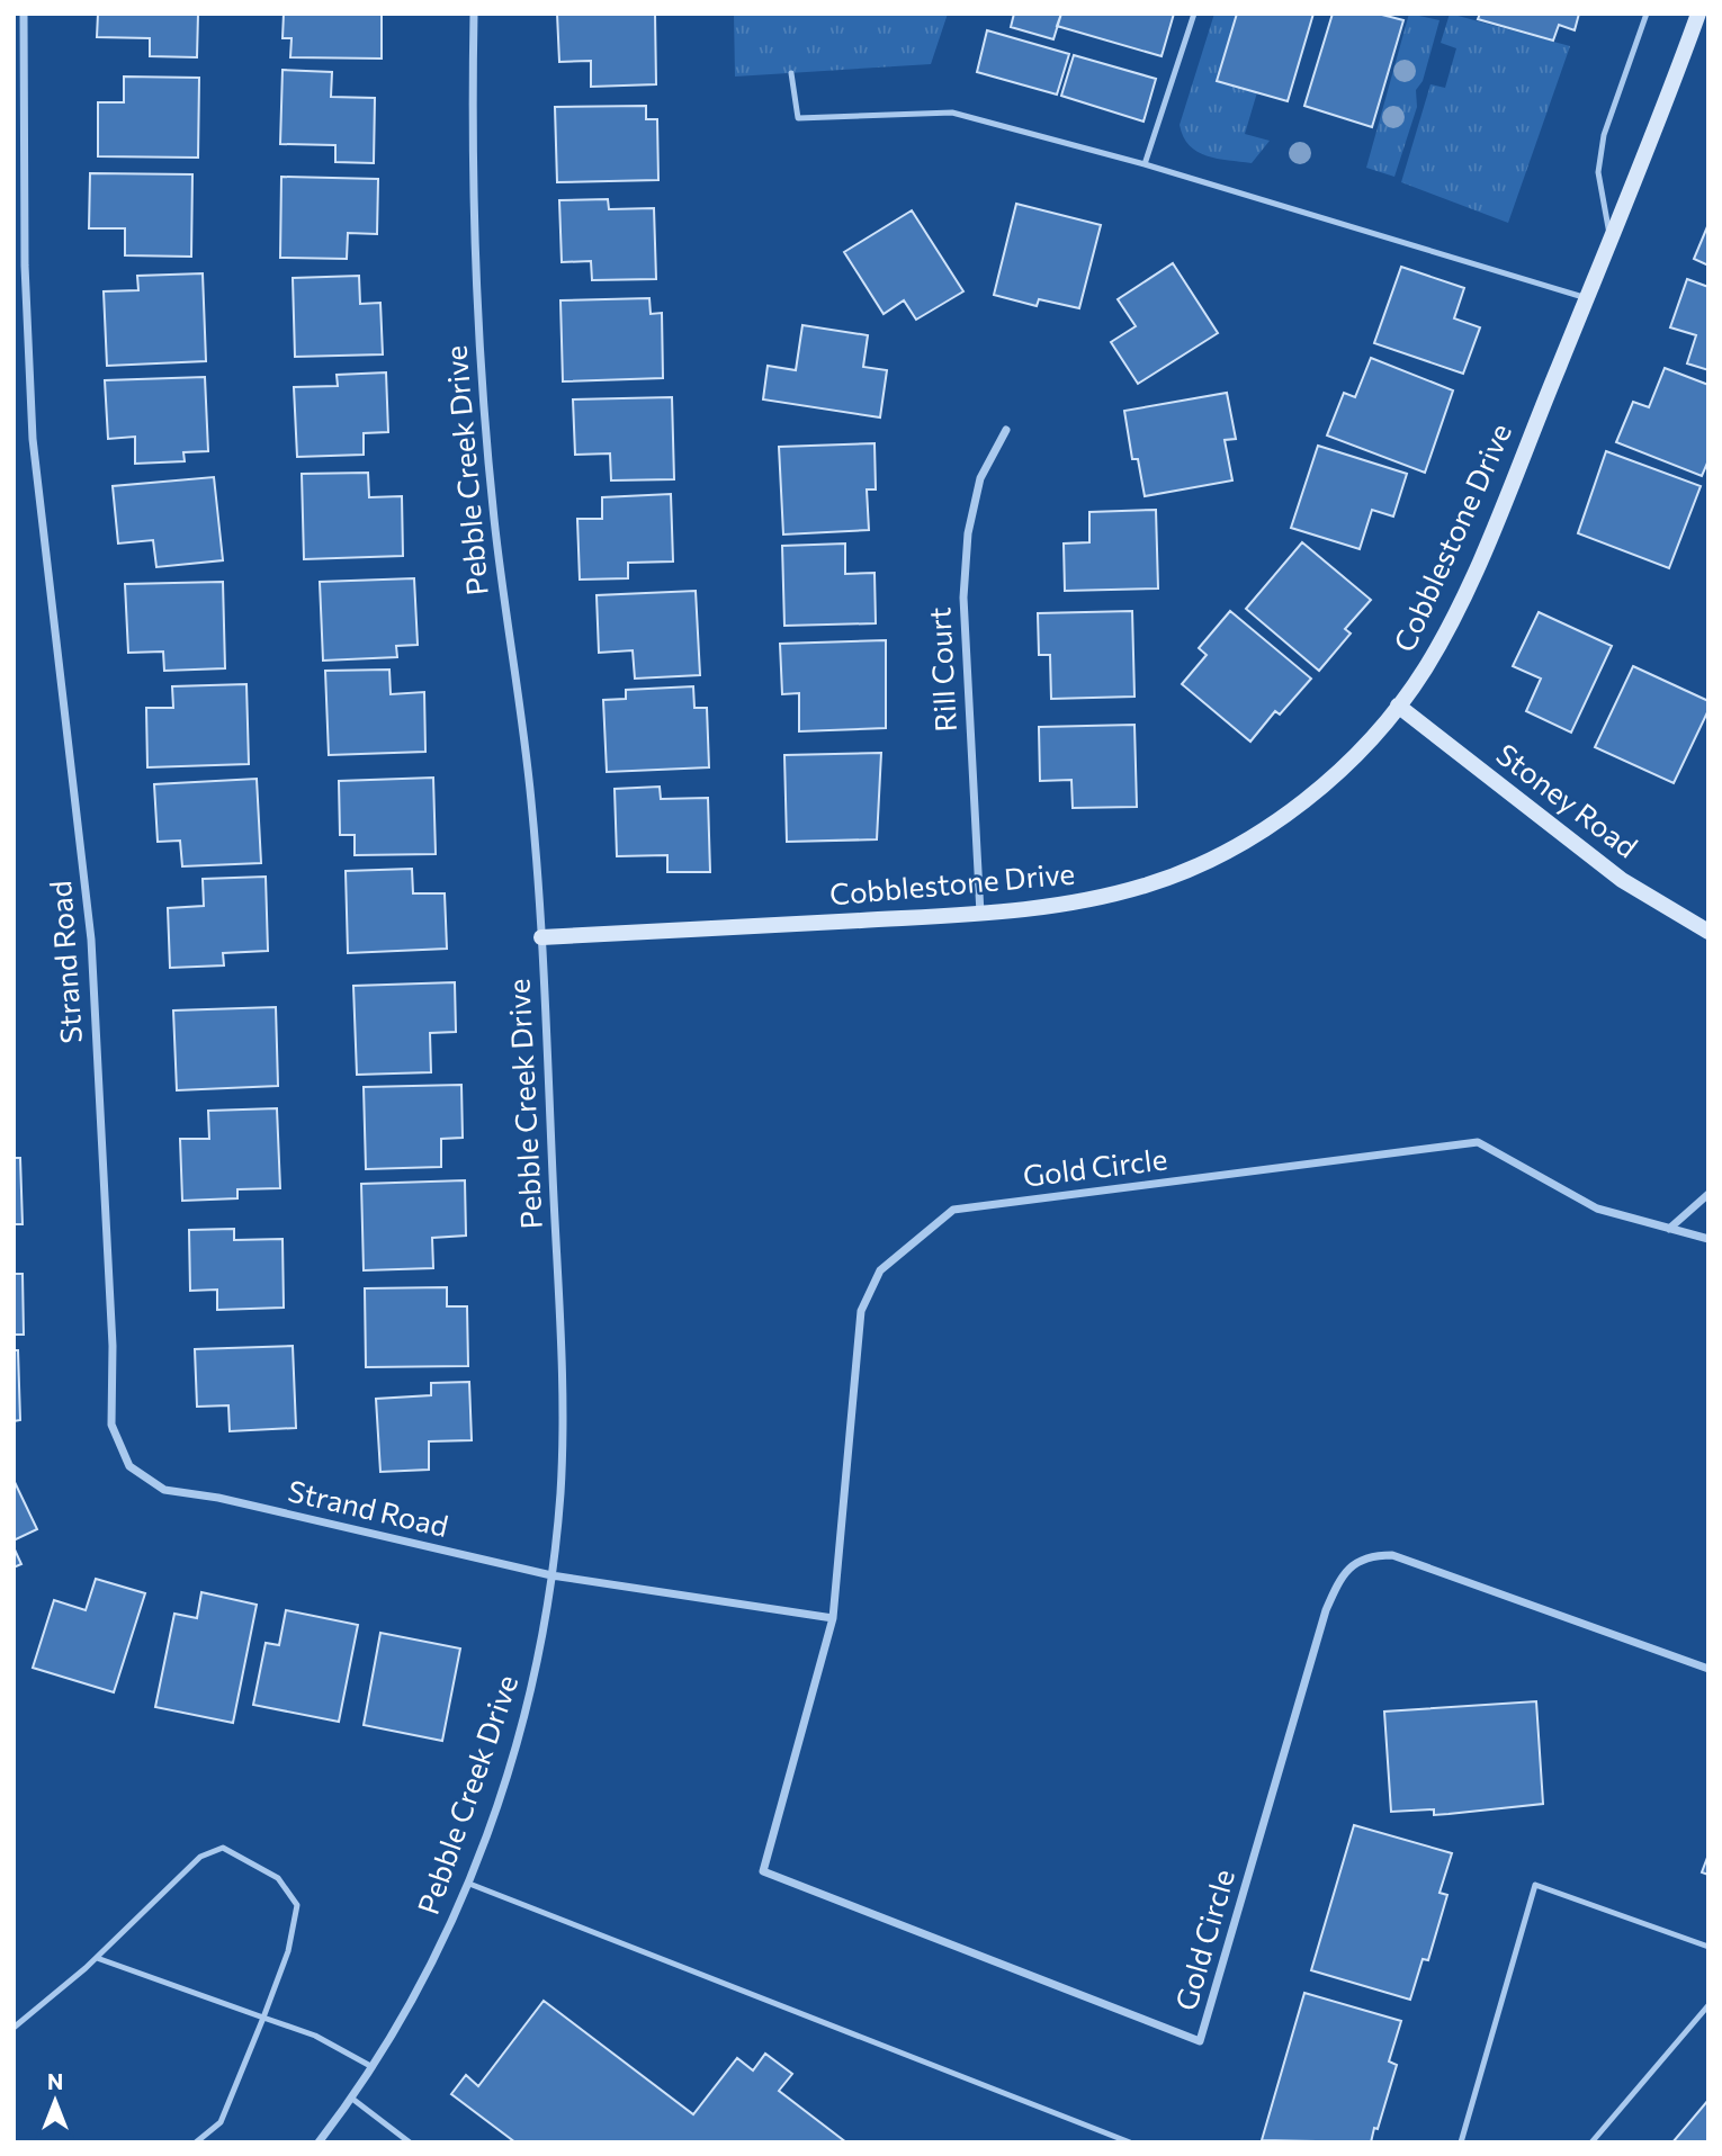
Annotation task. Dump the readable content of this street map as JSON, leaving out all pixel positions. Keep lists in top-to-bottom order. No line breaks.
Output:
{"streets":{"street":["Pebble Creek Drive","Cobblestone Drive","Rill Court","Stoney Road","Strand Road","Gold Circle"]},"crossings":[["Pebble Creek Drive","Cobblestone Drive"],["Pebble Creek Drive","Strand Road"],["Cobblestone Drive","Rill Court"],["Cobblestone Drive","Stoney Road"]],"north":"top"}
